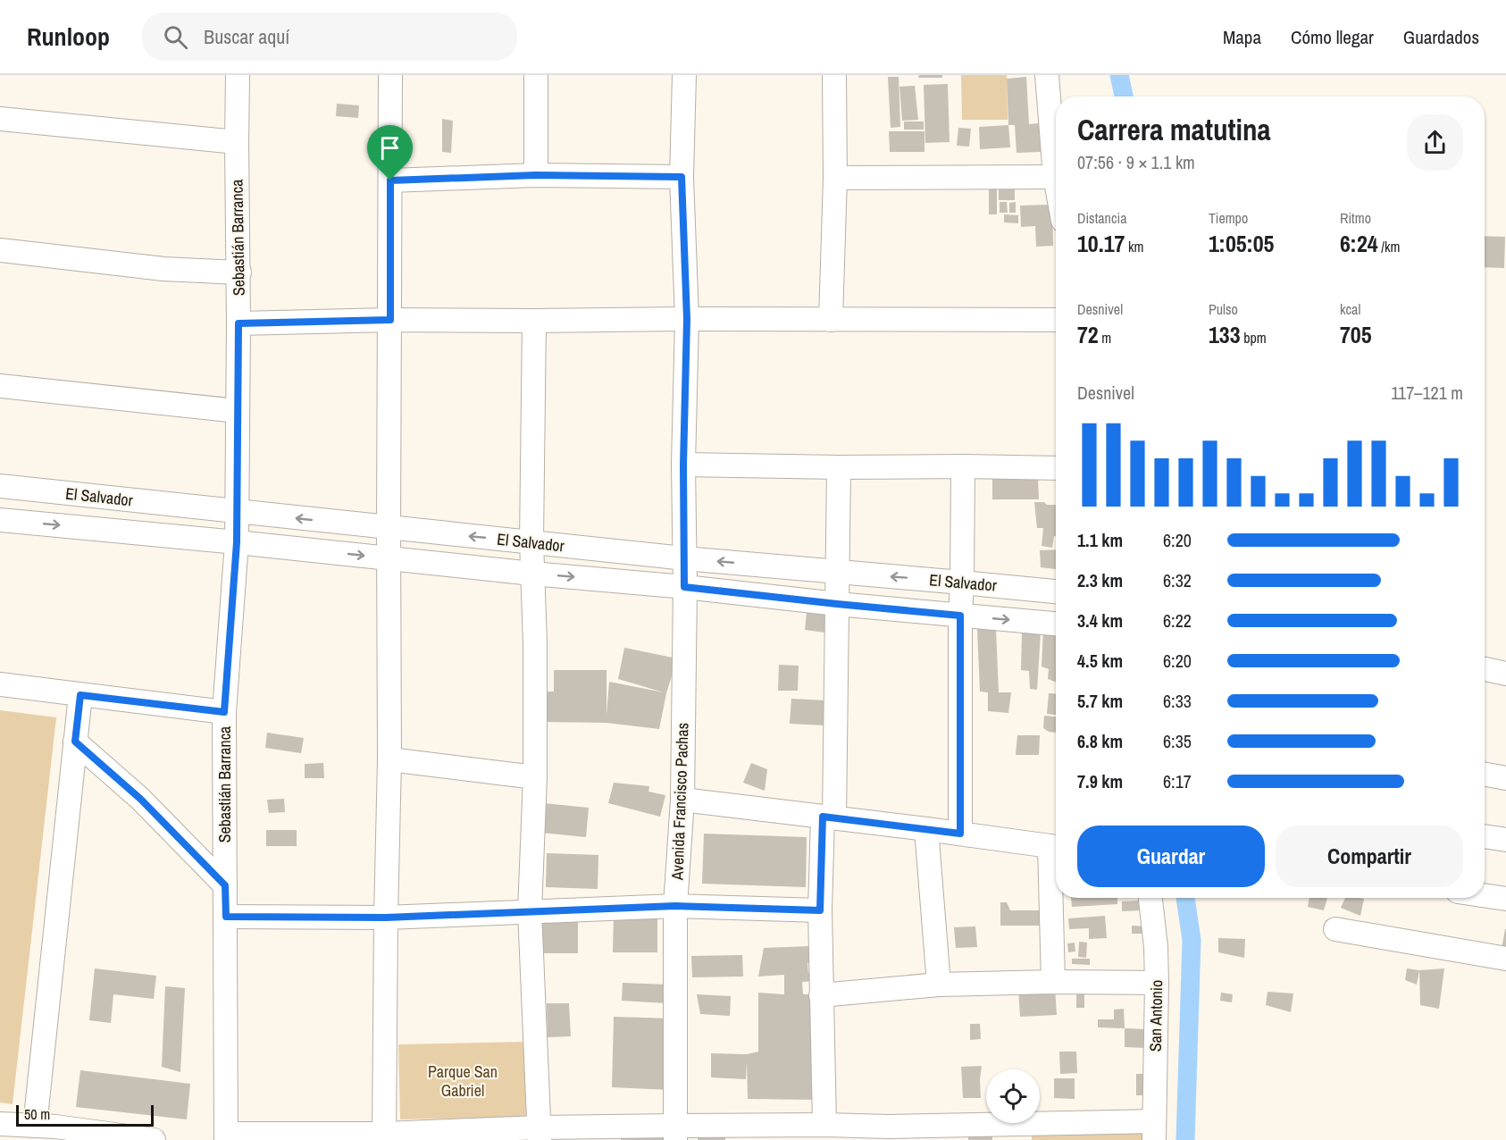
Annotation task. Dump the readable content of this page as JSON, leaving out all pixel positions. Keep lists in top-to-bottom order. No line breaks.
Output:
{"streets":{"street":["Sebastián Barranca","El Salvador","Avenida Francisco Pachas","San Antonio"]},"crossings":[["Sebastián Barranca","El Salvador"],["El Salvador","Avenida Francisco Pachas"]],"parks":["Parque San Gabriel"],"scale_bar":"50 m","page":{"header":"Runloop","search":"Buscar aquí","nav":["Mapa","Cómo llegar","Guardados"],"heading":["Carrera matutina","07:56 · 9 × 1.1 km"],"stats":[["Distancia","10.17 km"],["Tiempo","1:05:05"],["Ritmo","6:24 /km"],["Desnivel","72 m"],["Pulso","133 bpm"],["kcal","705"]],"chart":["Desnivel","117–121 m"],"list":[{"name":"1.1 km","note":"6:20"},{"name":"2.3 km","note":"6:32"},{"name":"3.4 km","note":"6:22"},{"name":"4.5 km","note":"6:20"},{"name":"5.7 km","note":"6:33"},{"name":"6.8 km","note":"6:35"},{"name":"7.9 km","note":"6:17"}],"buttons":["Guardar","Compartir"],"scale":"50 m"}}
